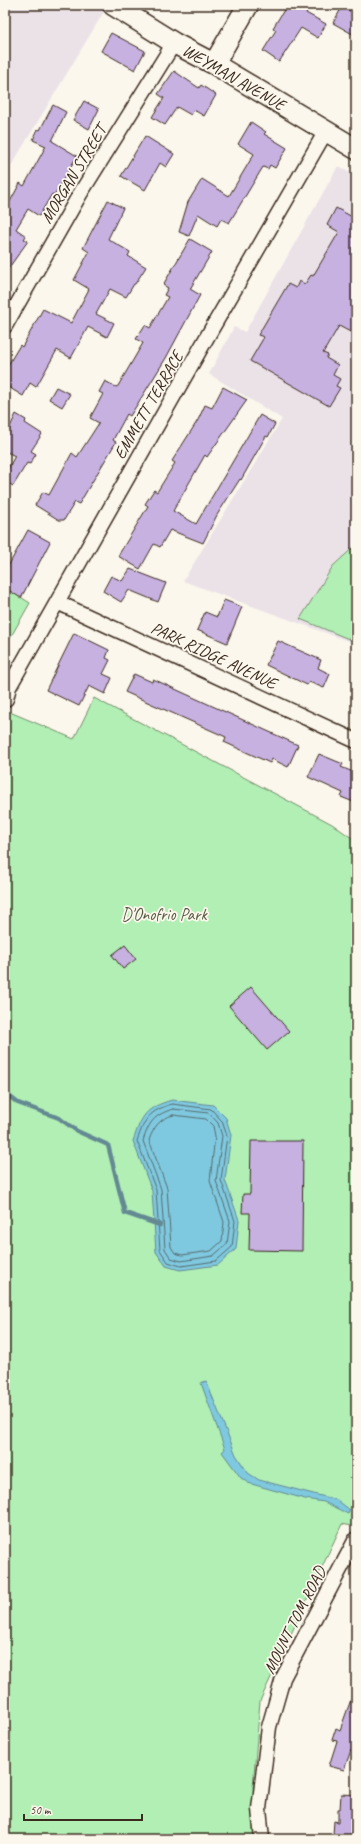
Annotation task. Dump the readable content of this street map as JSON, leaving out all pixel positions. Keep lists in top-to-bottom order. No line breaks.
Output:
{"streets":{"street":["WEYMAN AVENUE","MORGAN STREET","EMMETT TERRACE","PARK RIDGE AVENUE","MOUNT TOM ROAD"]},"crossings":[["WEYMAN AVENUE","MORGAN STREET"],["WEYMAN AVENUE","EMMETT TERRACE"],["EMMETT TERRACE","PARK RIDGE AVENUE"]],"parks":["D'Onofrio Park"],"scale_bar":"50 m"}
